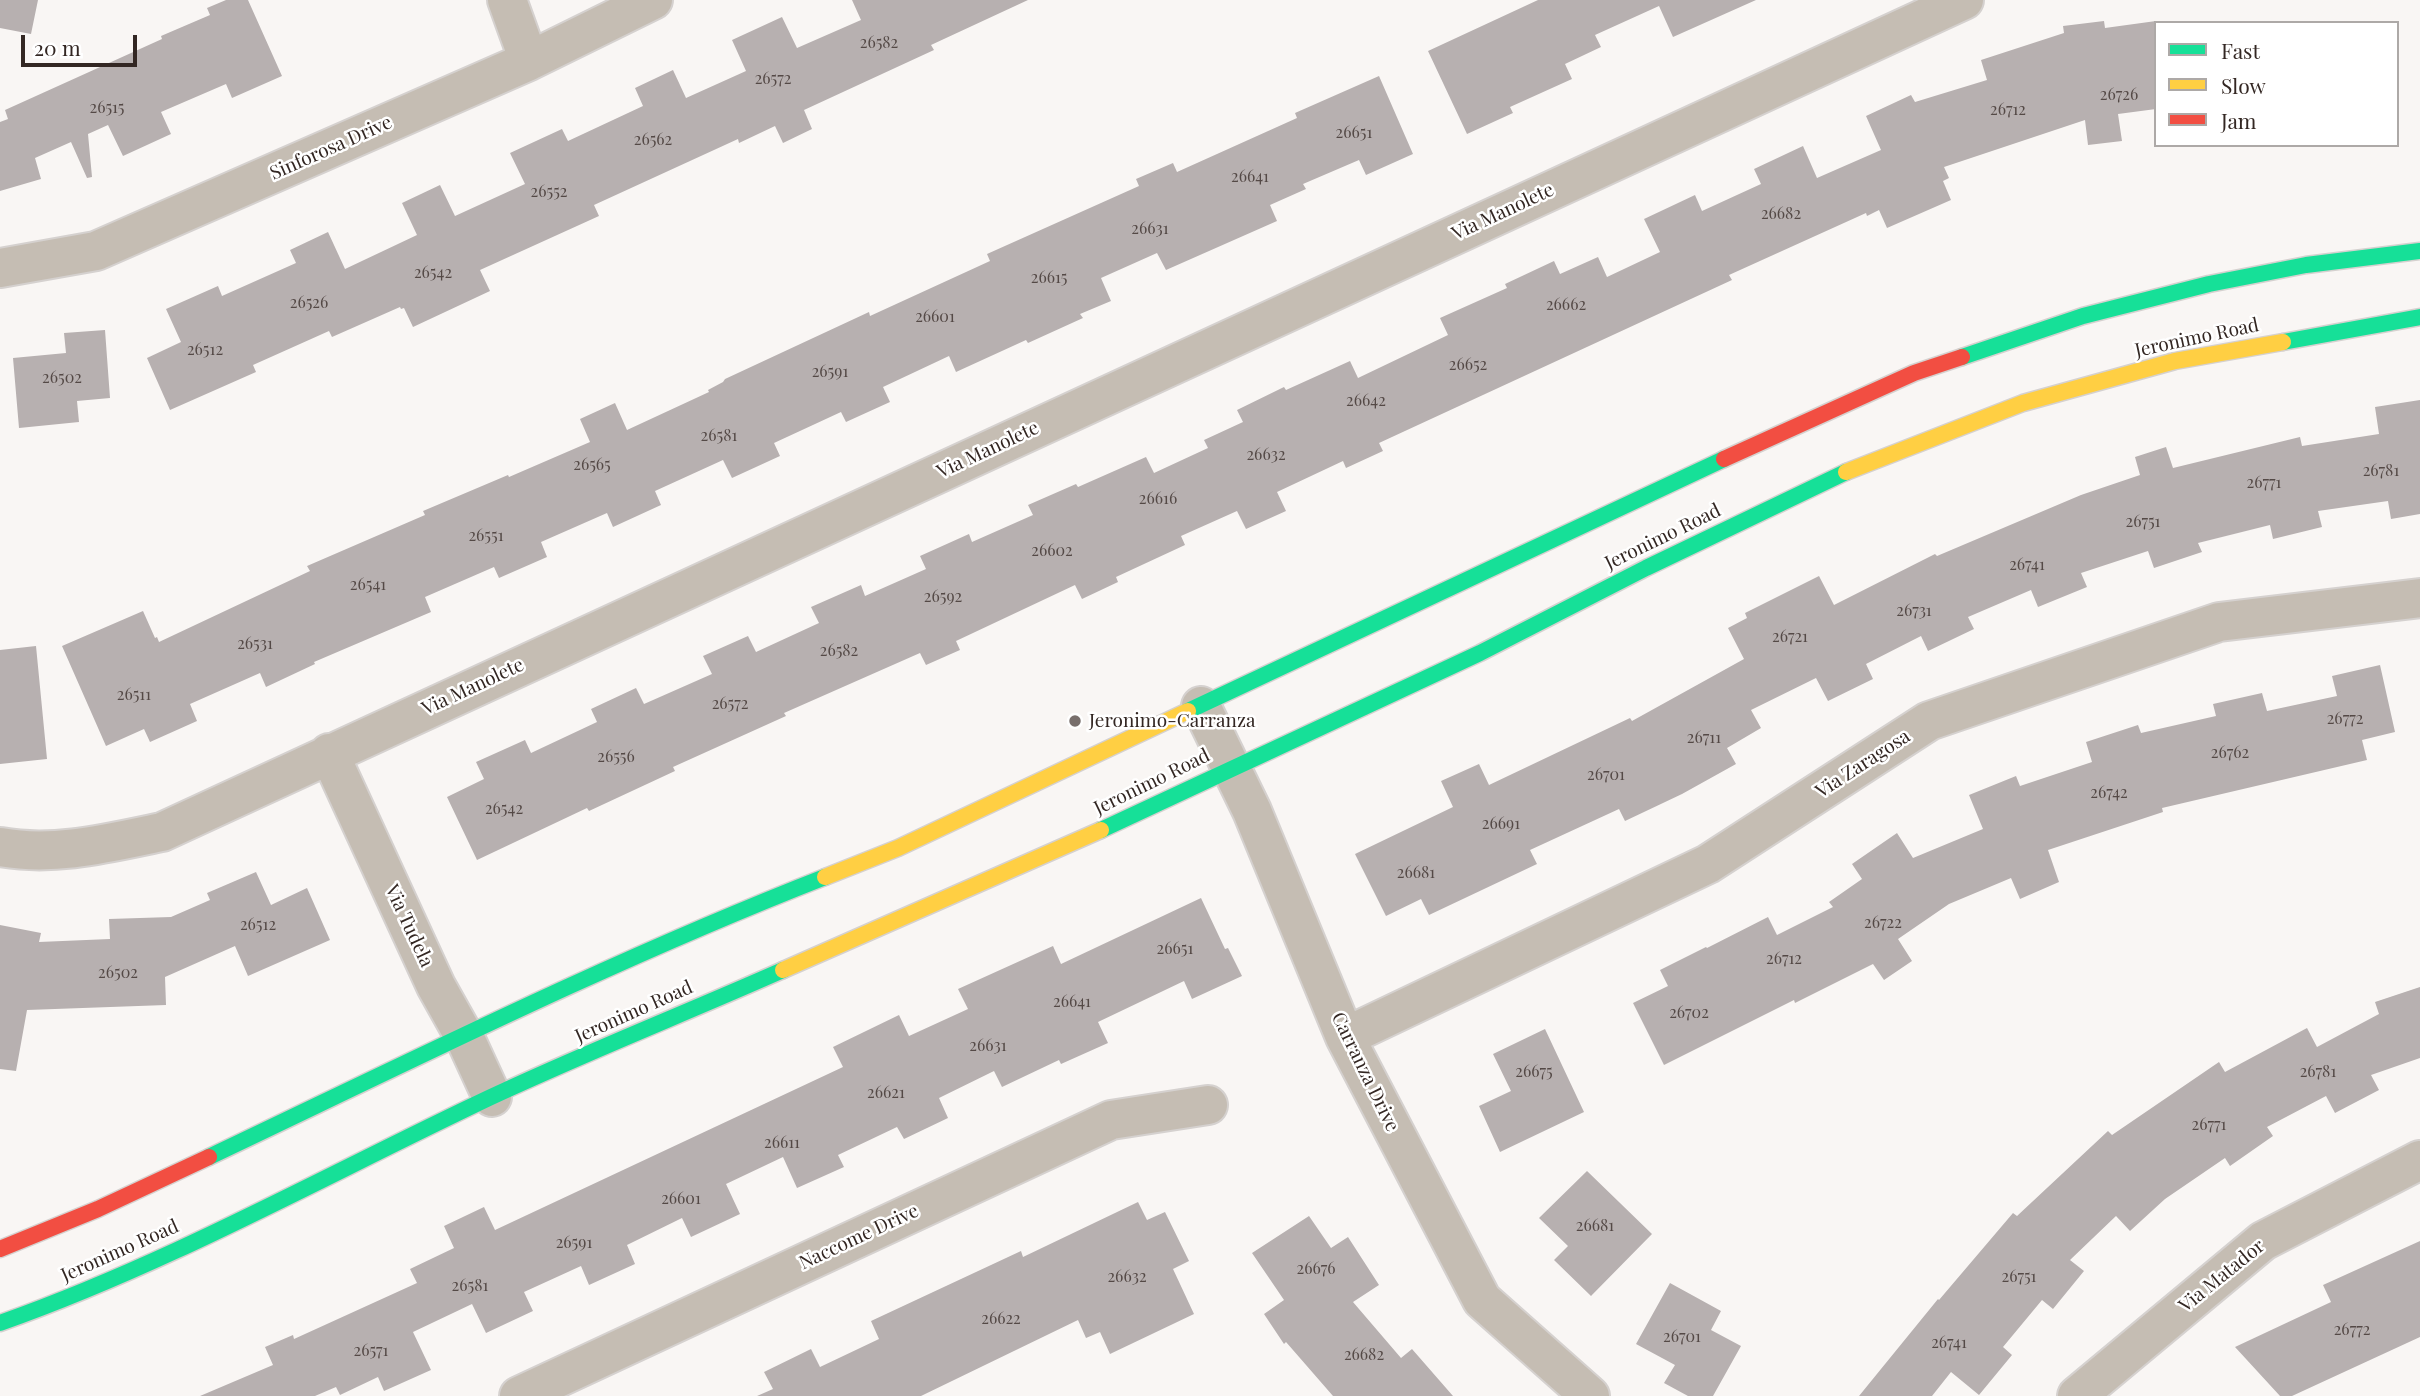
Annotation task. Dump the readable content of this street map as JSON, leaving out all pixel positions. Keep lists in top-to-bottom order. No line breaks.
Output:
{"streets":{"main road":["Jeronimo Road"],"street":["Sinforosa Drive","Via Manolete","Via Zaragosa","Via Tudela","Carranza Drive","Naccome Drive","Via Matador"]},"crossings":[["Via Manolete","Via Tudela"],["Jeronimo Road","Via Tudela"],["Jeronimo Road","Carranza Drive"],["Via Zaragosa","Carranza Drive"]],"places":["Jeronimo-Carranza"],"house_numbers":["26582","26572","26726","26515","26712","26651","26562","26641","26552","26682","26631","26542","26615","26526","26662","26601","26512","26652","26591","26502","26642","26581","26632","26565","26781","26771","26616","26751","26551","26602","26741","26541","26592","26731","26721","26531","26582","26511","26572","26772","26711","26762","26556","26701","26742","26542","26691","26681","26722","26512","26651","26712","26502","26641","26702","26631","26675","26781","26621","26771","26611","26601","26681","26591","26676","26632","26751","26581","26622","26772","26701","26741","26571","26682"],"legend":["Fast","Slow","Jam"],"scale_bar":"20 m"}
